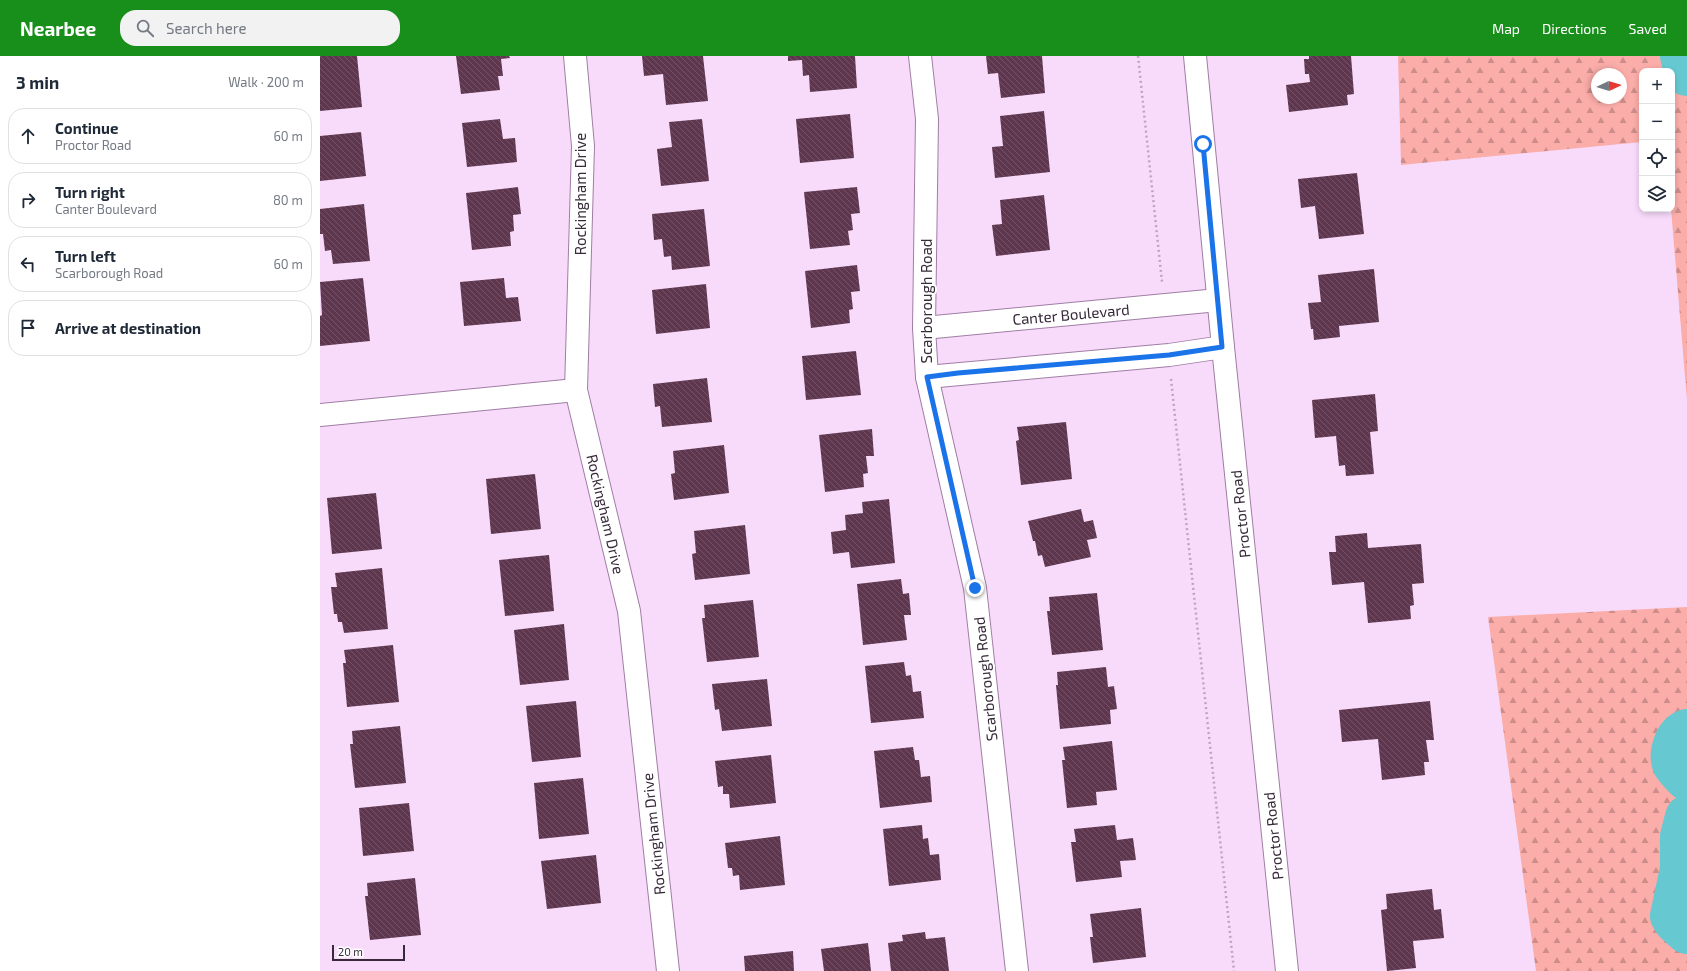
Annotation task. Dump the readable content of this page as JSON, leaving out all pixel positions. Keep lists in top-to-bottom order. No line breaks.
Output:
{"streets":{"street":["Rockingham Drive","Scarborough Road","Canter Boulevard","Proctor Road"]},"crossings":[["Scarborough Road","Canter Boulevard"],["Canter Boulevard","Proctor Road"]],"scale_bar":"20 m","north":"right","page":{"header":"Nearbee","search":"Search here","nav":["Map","Directions","Saved"],"heading":["3 min","Walk · 200 m"],"map_buttons":["+","−"],"list":[["Continue","Proctor Road","60 m"],["Turn right","Canter Boulevard","80 m"],["Turn left","Scarborough Road","60 m"],"Arrive at destination"],"scale":"20 m"}}
